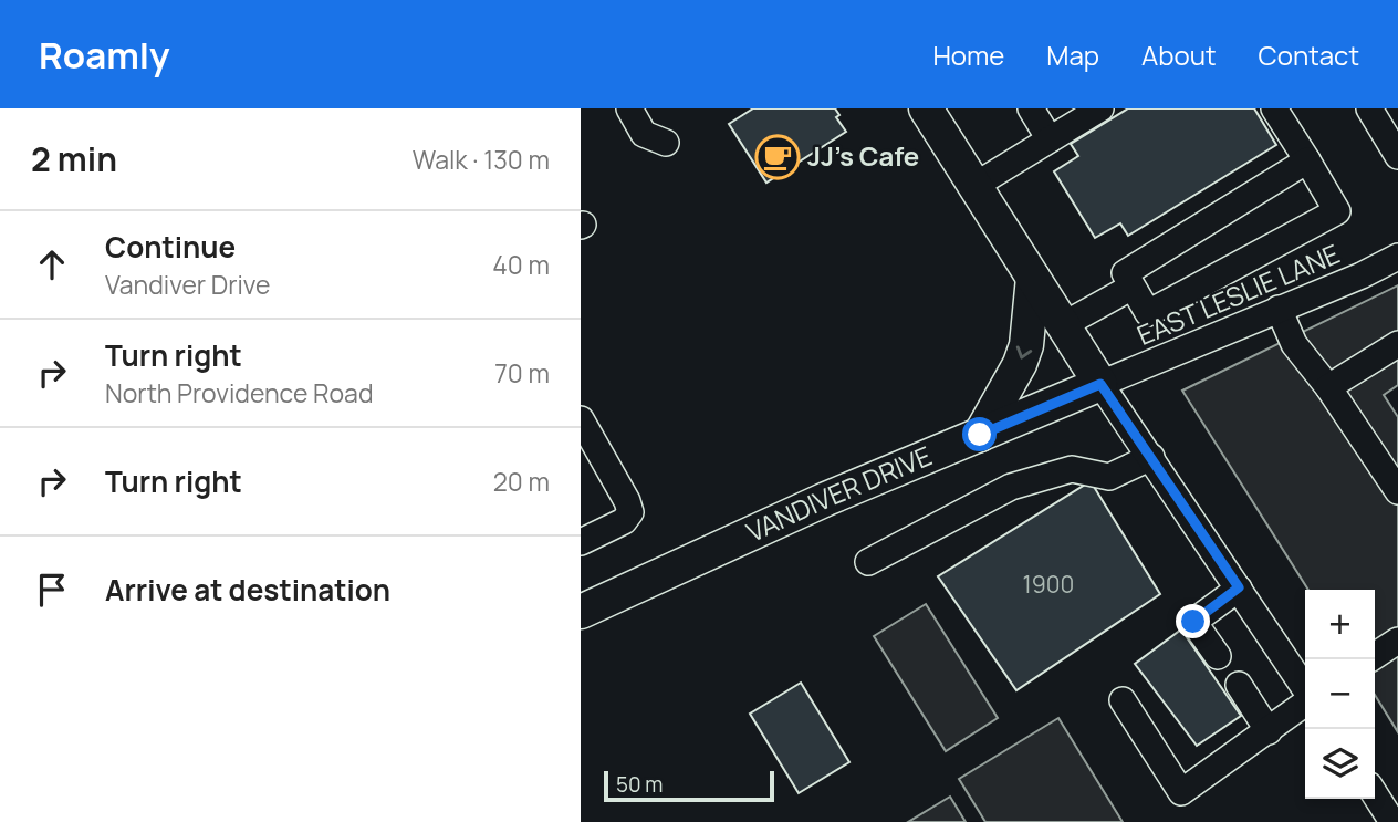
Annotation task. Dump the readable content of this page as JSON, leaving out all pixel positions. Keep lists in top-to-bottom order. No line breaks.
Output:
{"streets":{"main road":["VANDIVER DRIVE"],"street":["EAST LESLIE LANE"]},"crossings":[["EAST LESLIE LANE","VANDIVER DRIVE"]],"places":{"cafe":["JJ's Cafe"]},"house_numbers":["1900"],"scale_bar":"50 m","page":{"header":"Roamly","nav":["Home","Map","About","Contact"],"heading":["2 min","Walk · 130 m"],"list":[["Continue","Vandiver Drive","40 m"],["Turn right","North Providence Road","70 m"],["Turn right","20 m"],"Arrive at destination"],"map_buttons":["+","−"],"scale":"50 m"}}
